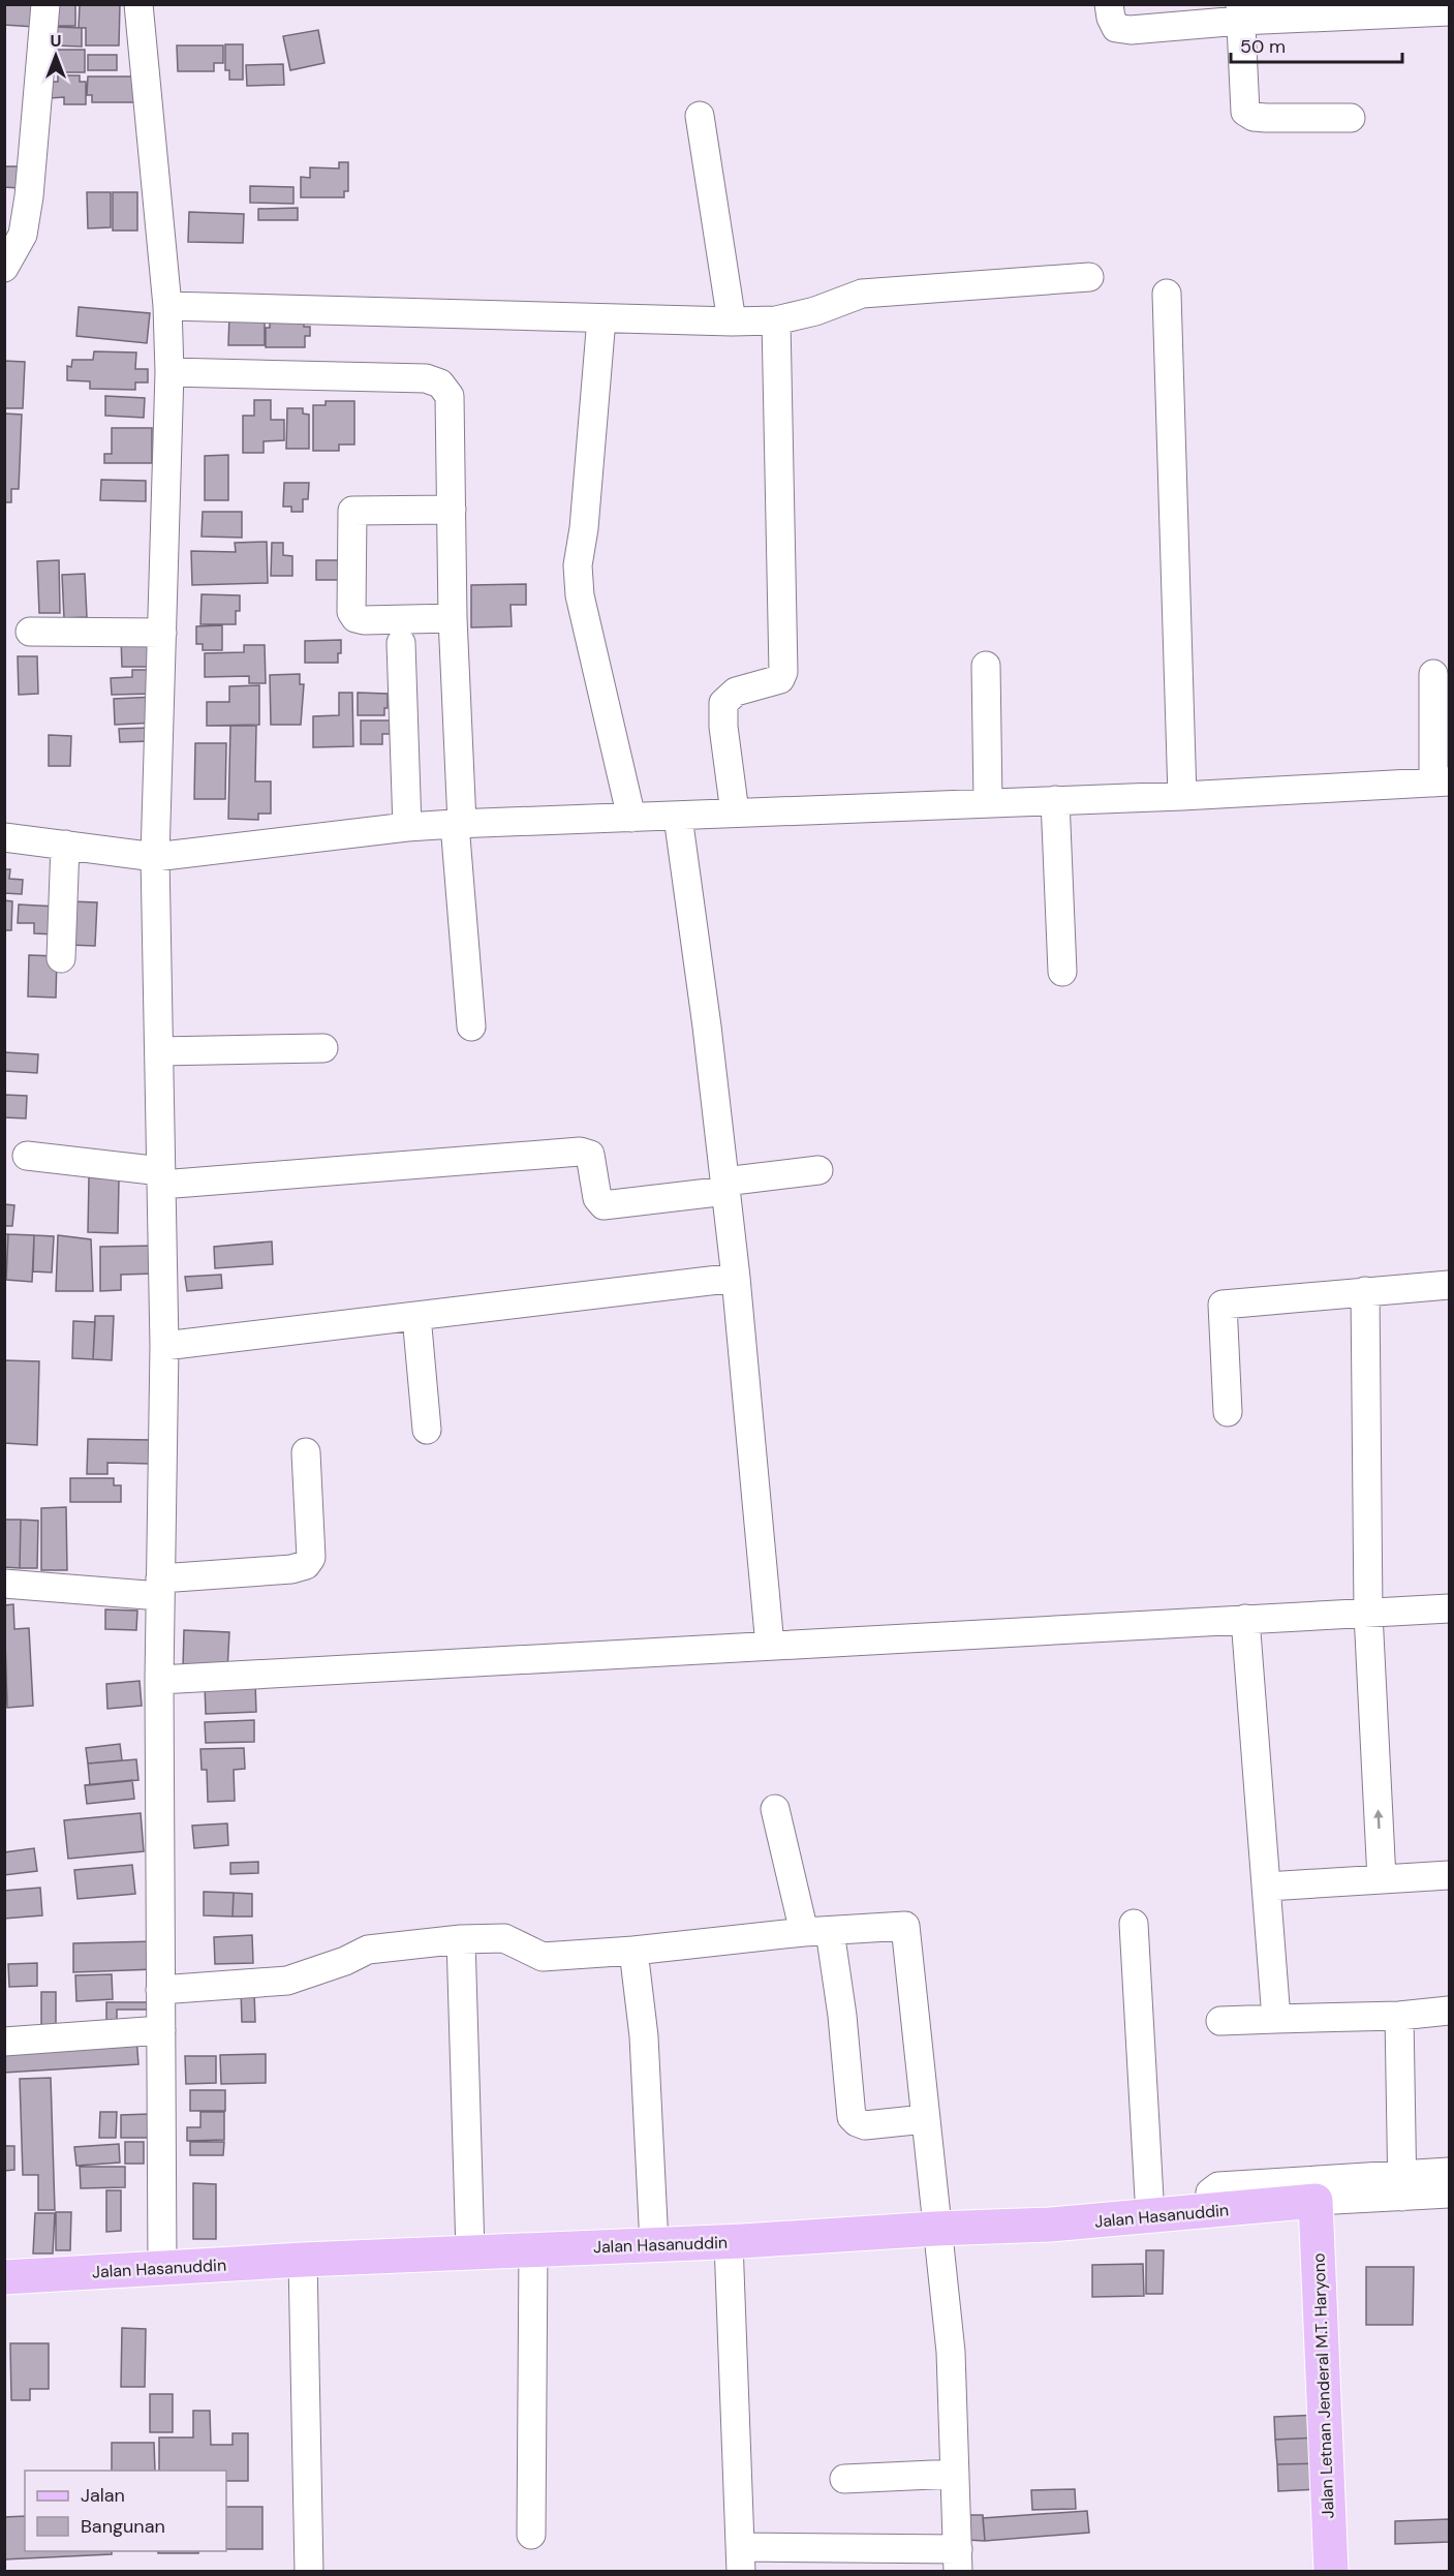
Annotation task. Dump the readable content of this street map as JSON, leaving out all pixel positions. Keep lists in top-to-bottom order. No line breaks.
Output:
{"streets":{"main road":["Jalan Hasanuddin","Jalan Letnan Jenderal M.T. Haryono"]},"crossings":[["Jalan Hasanuddin","Jalan Letnan Jenderal M.T. Haryono"]],"legend":["Jalan","Bangunan"],"scale_bar":"50 m","north":"top"}
